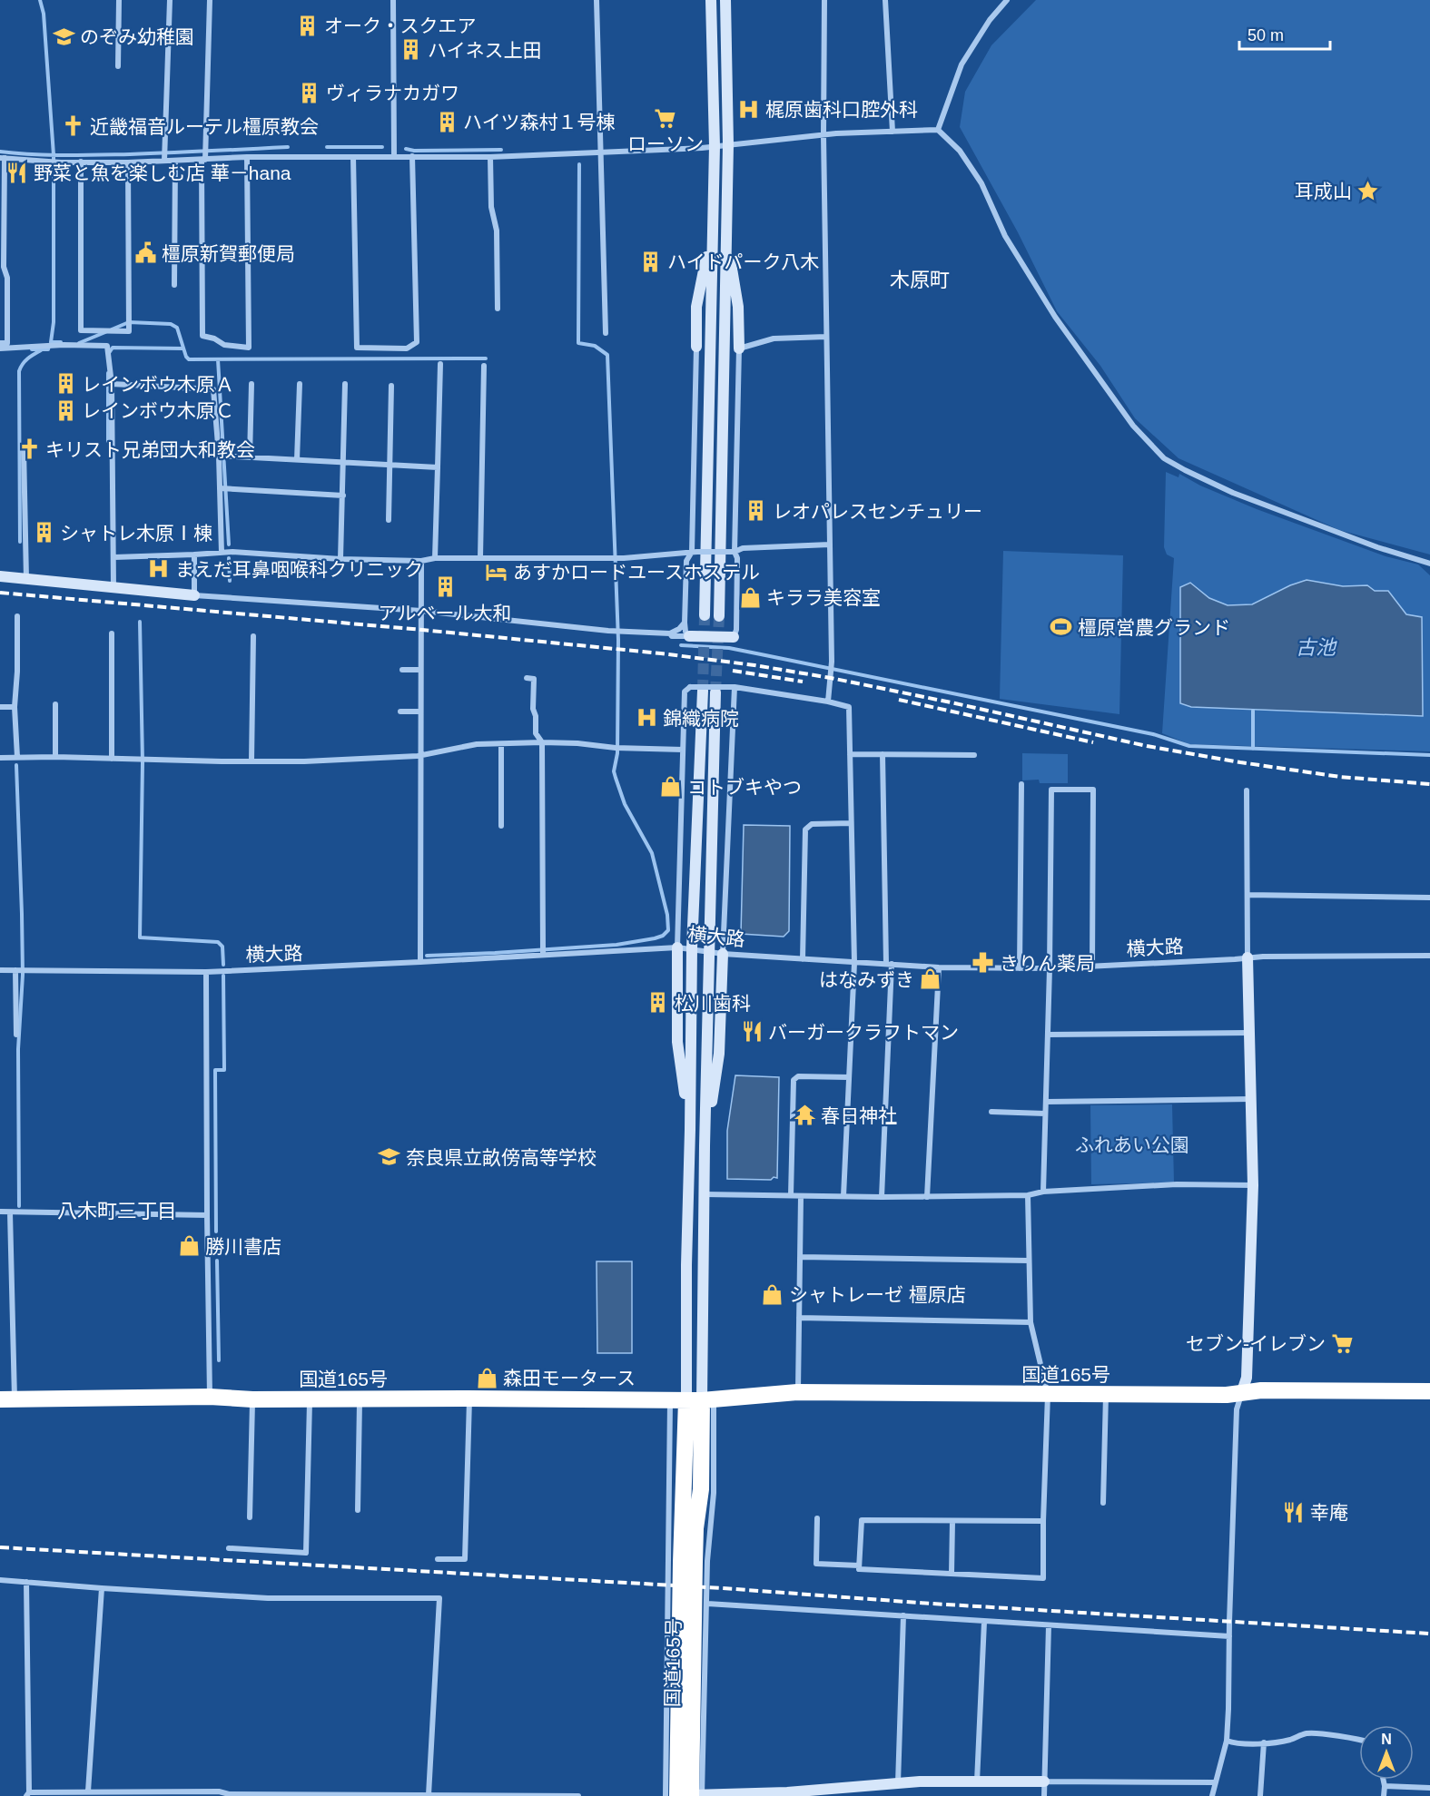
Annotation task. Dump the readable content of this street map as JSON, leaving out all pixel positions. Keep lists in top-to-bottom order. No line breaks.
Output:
{"streets":{"highway":["国道165号"],"street":["横大路"]},"districts":["木原町","八木町三丁目"],"water":["古池"],"parks":["ふれあい公園"],"places":{"building":["オーク・スクエア","ハイネス上田","ヴィラナカガワ","ハイツ森村１号棟","ハイドパーク八木","レインボウ木原Ａ","レインボウ木原Ｃ","レオパレスセンチュリー","シャトレ木原Ⅰ棟","アルベール大和","松川歯科"],"school or university":["のぞみ幼稚園","奈良県立畝傍高等学校"],"hospital":["梶原歯科口腔外科","まえだ耳鼻咽喉科クリニック","錦織病院"],"supermarket":["ローソン","セブン-イレブン"],"church":["近畿福音ルーテル橿原教会","キリスト兄弟団大和教会"],"restaurant":["野菜と魚を楽しむ店 華－hana","バーガークラフトマン","幸庵"],"place":["耳成山"],"public building":["橿原新賀郵便局"],"hotel":["あすかロードユースホステル"],"shop":["キララ美容室","コトブキやつ","はなみずき","勝川書店","シャトレーゼ 橿原店","森田モータース"],"sports":["橿原営農グランド"],"pharmacy":["きりん薬局"],"temple":["春日神社"]},"scale_bar":"50 m","north":"top"}
